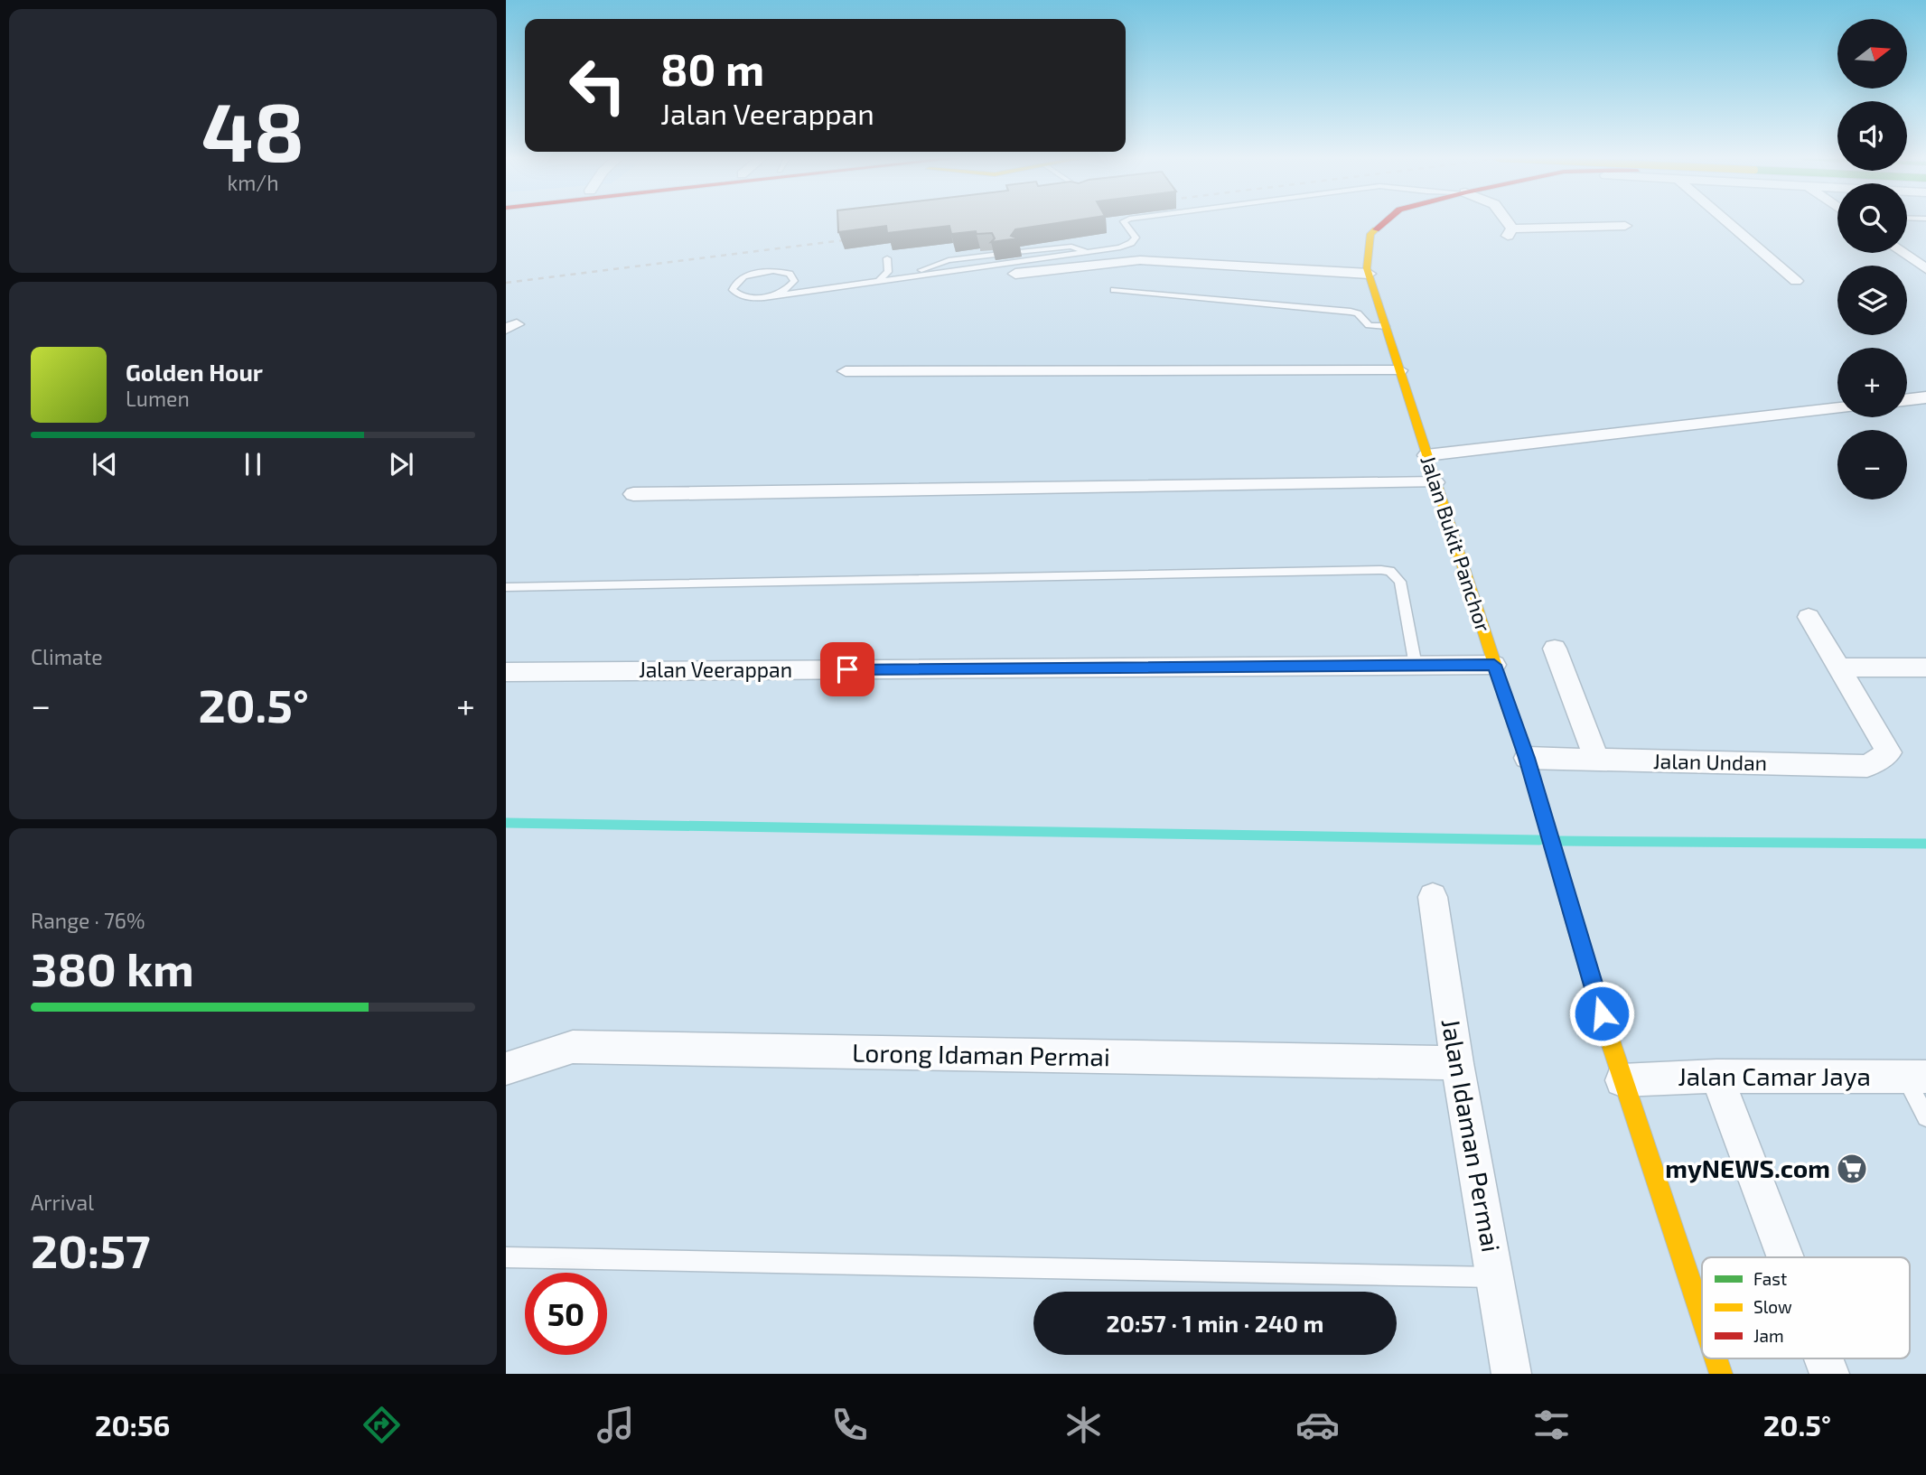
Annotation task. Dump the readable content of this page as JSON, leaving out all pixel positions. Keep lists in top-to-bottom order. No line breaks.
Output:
{"streets":{"main road":["Jalan Bukit Panchor"],"street":["Jalan Veerappan","Jalan Undan","Lorong Idaman Permai","Jalan Camar Jaya","Jalan Idaman Permai"]},"crossings":[["Jalan Bukit Panchor","Jalan Veerappan"],["Jalan Bukit Panchor","Jalan Undan"],["Jalan Bukit Panchor","Jalan Camar Jaya"],["Lorong Idaman Permai","Jalan Idaman Permai"]],"places":{"supermarket":["myNEWS.com"]},"legend":["Fast","Slow","Jam"],"north":"right","page":{"tile":[["48","km/h"],"Climate",["Range · 76%","380 km"],["Arrival","20:57"]],"map_buttons":["+","−"],"turn":["80 m","Jalan Veerappan"],"song":["Golden Hour","Lumen"],"heat":["−","20.5°","+"],"limit":"50","trip":"20:57 · 1 min · 240 m","tabs":["20:56","20.5°"]}}
